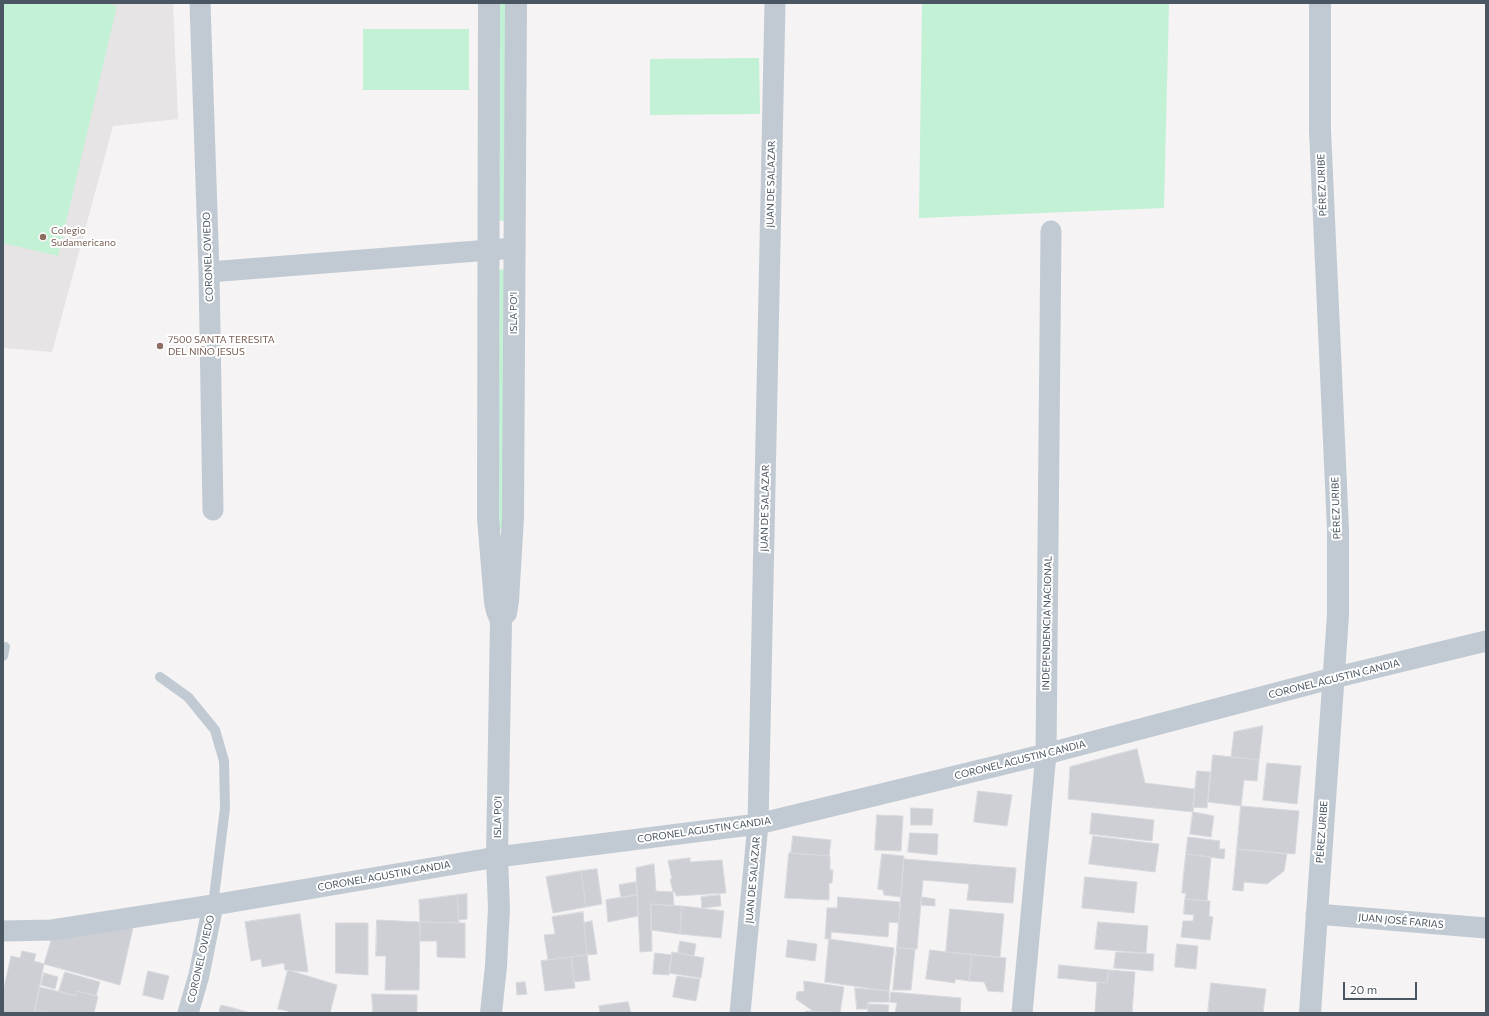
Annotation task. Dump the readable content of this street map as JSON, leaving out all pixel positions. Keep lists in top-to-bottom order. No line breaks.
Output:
{"streets":{"street":["JUAN DE SALAZAR","PÉREZ URIBE","CORONEL OVIEDO","ISLA PO'I","INDEPENDENCIA NACIONAL","CORONEL AGUSTIN CANDIA","JUAN JOSÉ FARIAS"]},"crossings":[["JUAN DE SALAZAR","CORONEL AGUSTIN CANDIA"],["PÉREZ URIBE","CORONEL AGUSTIN CANDIA"],["PÉREZ URIBE","JUAN JOSÉ FARIAS"],["CORONEL OVIEDO","CORONEL AGUSTIN CANDIA"],["ISLA PO'I","CORONEL AGUSTIN CANDIA"],["INDEPENDENCIA NACIONAL","CORONEL AGUSTIN CANDIA"]],"places":["Colegio Sudamericano","7500 SANTA TERESITA DEL NIÑO JESUS"],"scale_bar":"20 m"}
